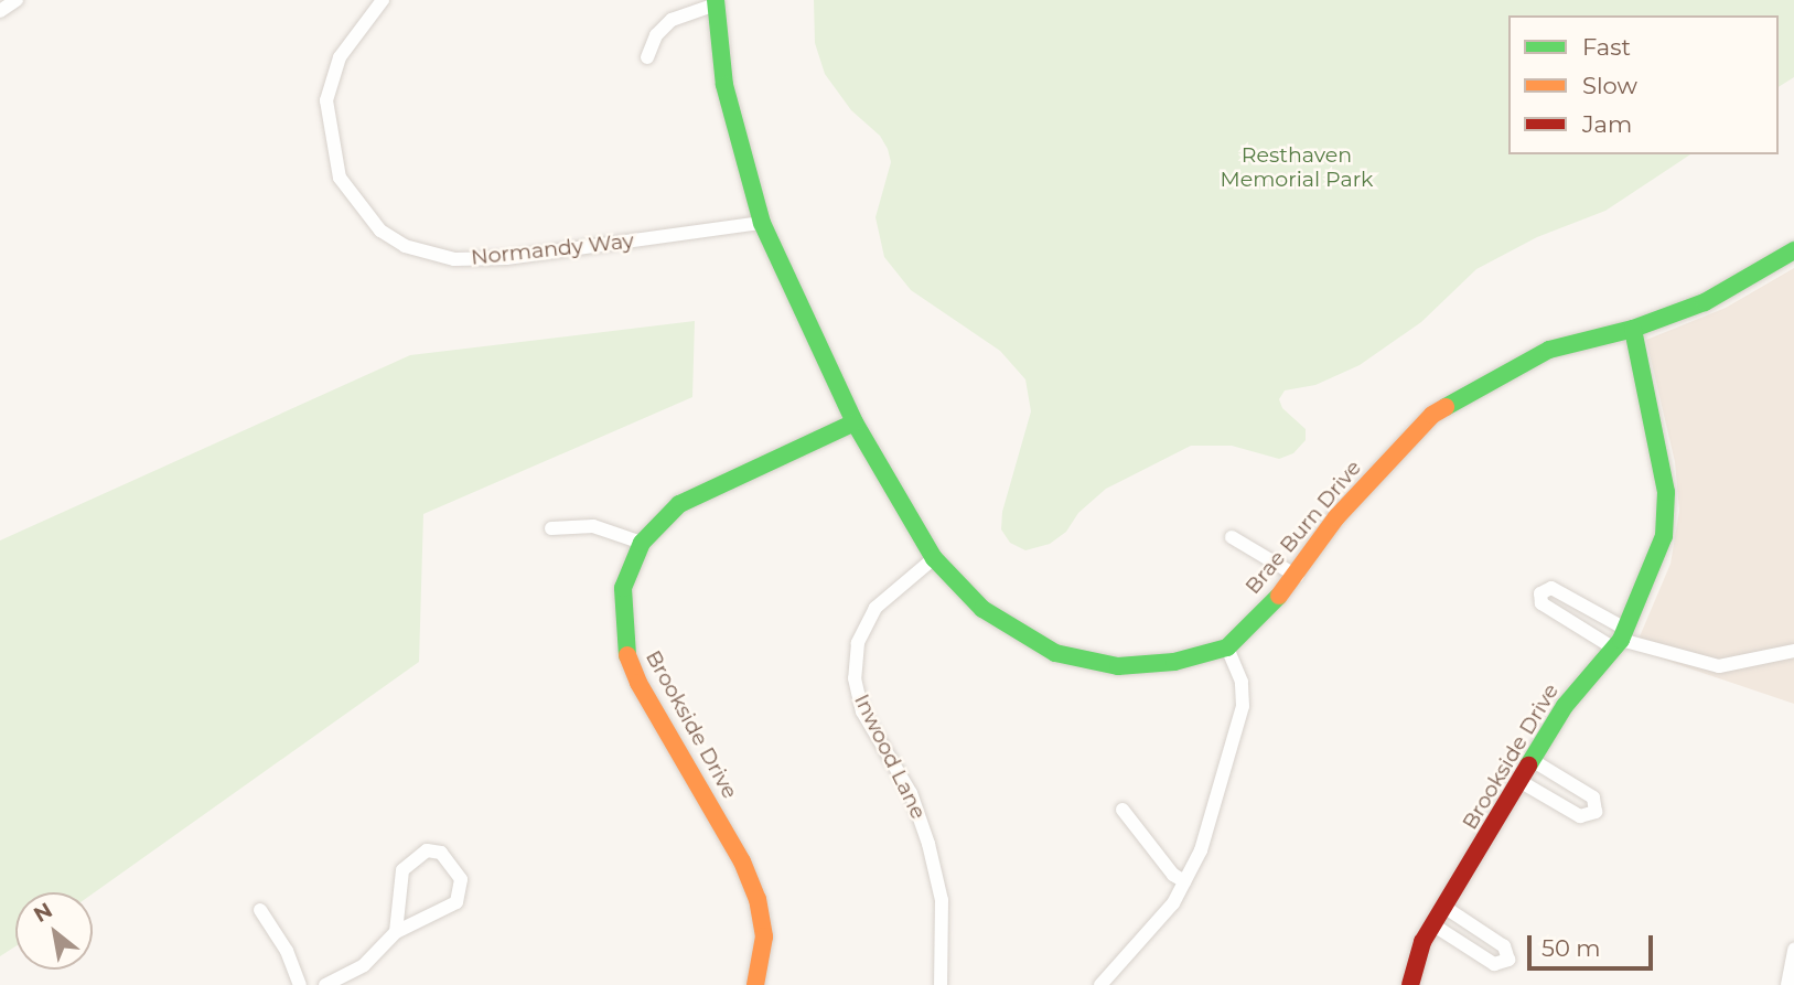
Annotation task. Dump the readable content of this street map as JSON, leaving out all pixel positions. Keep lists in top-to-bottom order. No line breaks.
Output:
{"streets":{"street":["Normandy Way","Brae Burn Drive","Brookside Drive","Inwood Lane"]},"crossings":[["Brae Burn Drive","Brookside Drive"]],"parks":["Resthaven Memorial Park"],"legend":["Fast","Slow","Jam"],"scale_bar":"50 m","north":"top left"}
